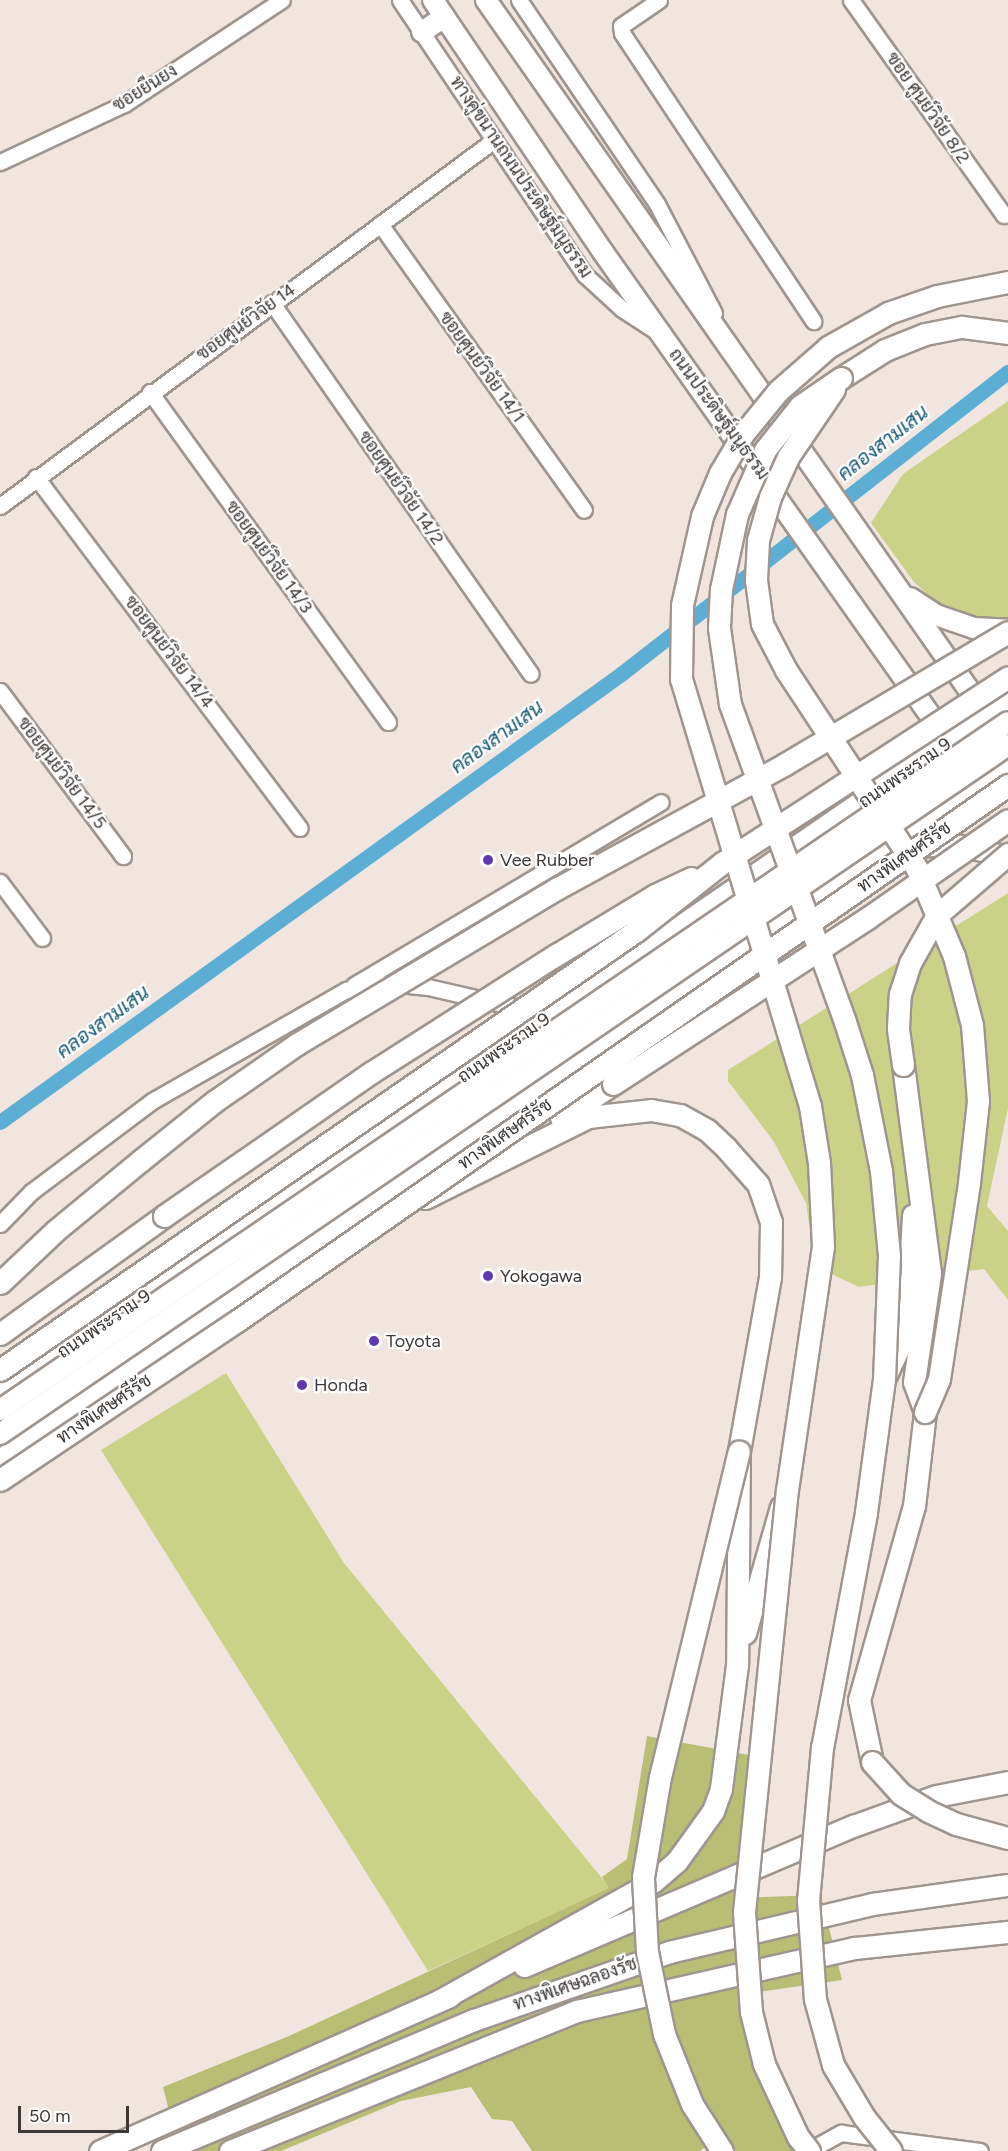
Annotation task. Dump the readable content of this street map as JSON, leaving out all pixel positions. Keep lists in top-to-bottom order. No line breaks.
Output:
{"streets":{"highway":["ทางพิเศษศรีรัช","ทางพิเศษฉลองรัช"],"main road":["ถนนประดิษฐ์มนูธรรม","ถนนพระราม 9"],"street":["ซอยยืนยง","ซอย ศูนย์วิจัย 8/2","ทางคู่ขนานถนนประดิษฐ์มนูธรรม","ซอยศูนย์วิจัย 14","ซอยศูนย์วิจัย 14/1","ซอยศูนย์วิจัย 14/2","ซอยศูนย์วิจัย 14/3","ซอยศูนย์วิจัย 14/4","ซอยศูนย์วิจัย 14/5"]},"crossings":[["ทางคู่ขนานถนนประดิษฐ์มนูธรรม","ซอยศูนย์วิจัย 14"],["ทางคู่ขนานถนนประดิษฐ์มนูธรรม","ถนนประดิษฐ์มนูธรรม"],["ซอยศูนย์วิจัย 14","ซอยศูนย์วิจัย 14/1"],["ซอยศูนย์วิจัย 14","ซอยศูนย์วิจัย 14/2"],["ซอยศูนย์วิจัย 14","ซอยศูนย์วิจัย 14/3"],["ซอยศูนย์วิจัย 14","ซอยศูนย์วิจัย 14/4"],["ถนนประดิษฐ์มนูธรรม","ถนนพระราม 9"]],"water":["คลองสามเสน"],"places":["Vee Rubber","Yokogawa","Toyota","Honda"],"scale_bar":"50 m"}
